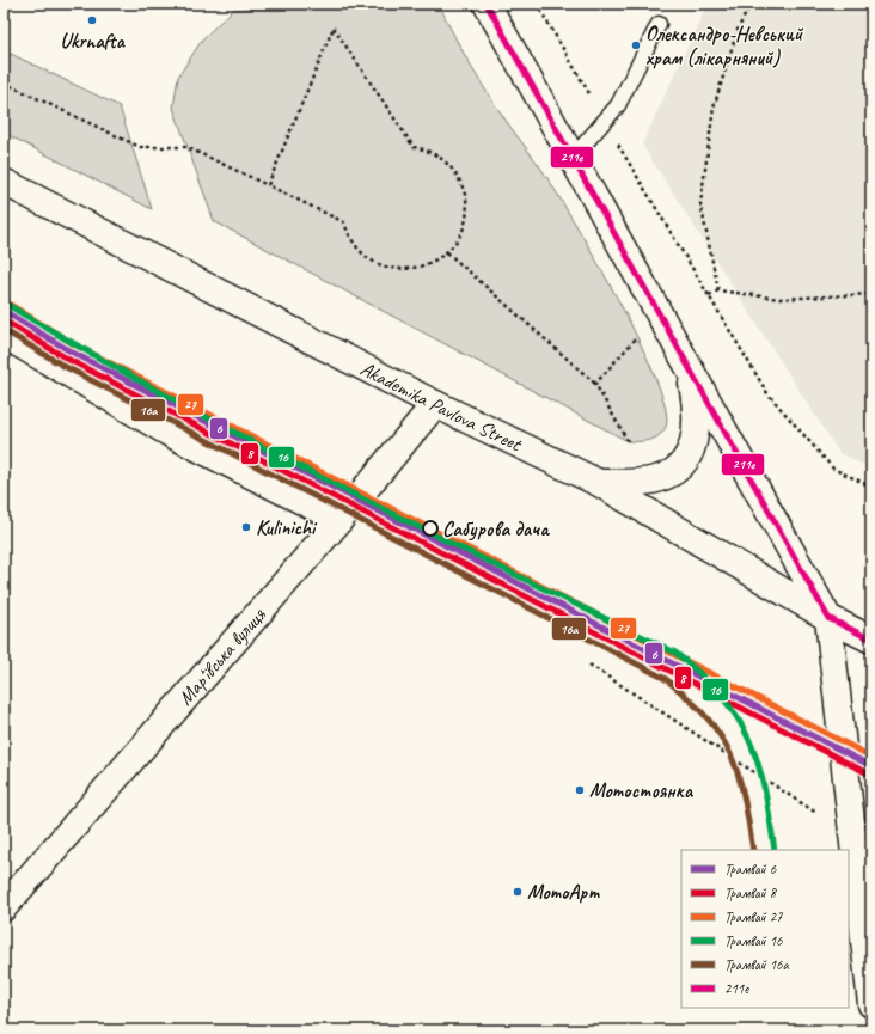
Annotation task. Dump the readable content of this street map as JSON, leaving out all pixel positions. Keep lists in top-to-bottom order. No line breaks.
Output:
{"streets":{"main road":["Akademika Pavlova Street","Мар'ївська вулиця"]},"crossings":[["Akademika Pavlova Street","Мар'ївська вулиця"]],"places":["Ukrnafta","Олександро-Невський храм (лікарняний)","Kulinichi","Сабурова дача","Мотостоянка","МотоАрт"],"lines":["transit line 211е","tram line 16","tram line 27","tram line 6","tram line 8","tram line 16a"],"legend":["Трамвай 6","Трамвай 8","Трамвай 27","Трамвай 16","Трамвай 16a","211е"]}
